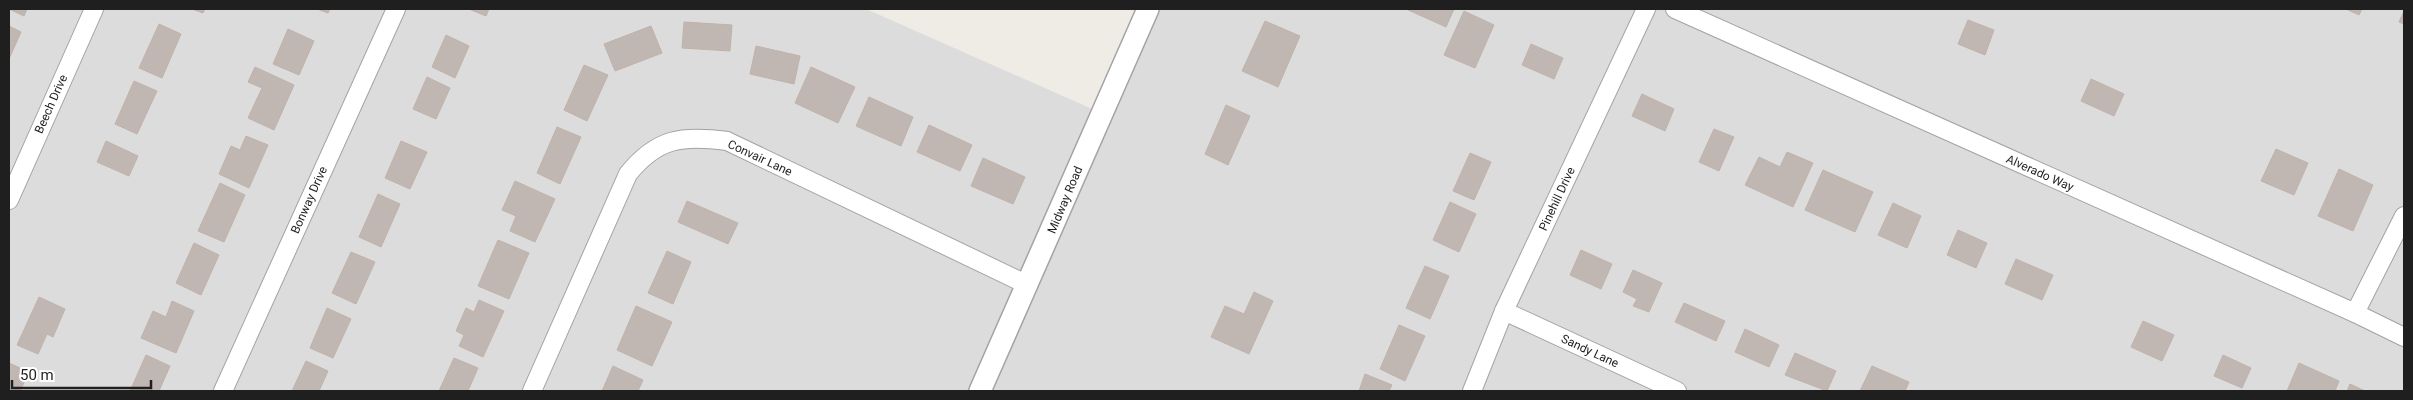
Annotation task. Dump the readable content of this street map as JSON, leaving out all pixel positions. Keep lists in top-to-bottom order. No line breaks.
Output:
{"streets":{"street":["Beech Drive","Convair Lane","Alverado Way","Pinehill Drive","Bonway Drive","Midway Road","Sandy Lane"]},"crossings":[["Convair Lane","Midway Road"],["Pinehill Drive","Sandy Lane"]],"scale_bar":"50 m"}
